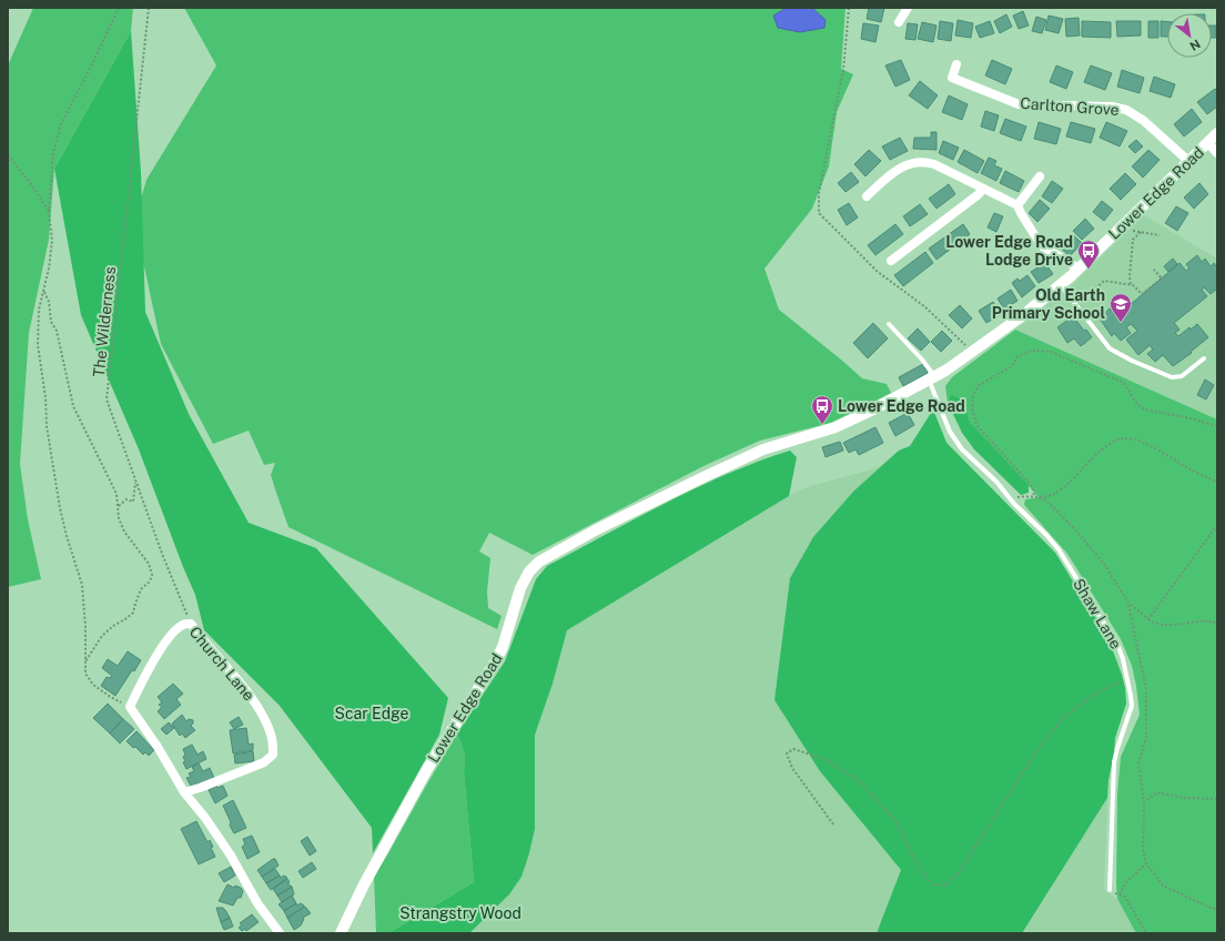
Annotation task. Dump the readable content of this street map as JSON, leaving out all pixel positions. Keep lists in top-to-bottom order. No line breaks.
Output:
{"streets":{"street":["Carlton Grove","Lower Edge Road","Church Lane"],"lane":["Shaw Lane"],"path":["The Wilderness"]},"crossings":[["Carlton Grove","Lower Edge Road"],["Lower Edge Road","Shaw Lane"],["The Wilderness","Church Lane"]],"parks":["Scar Edge","Strangstry Wood"],"places":{"bus stop":["Lower Edge Road Lodge Drive","Lower Edge Road"],"school or university":["Old Earth Primary School"]},"north":"bottom right"}
